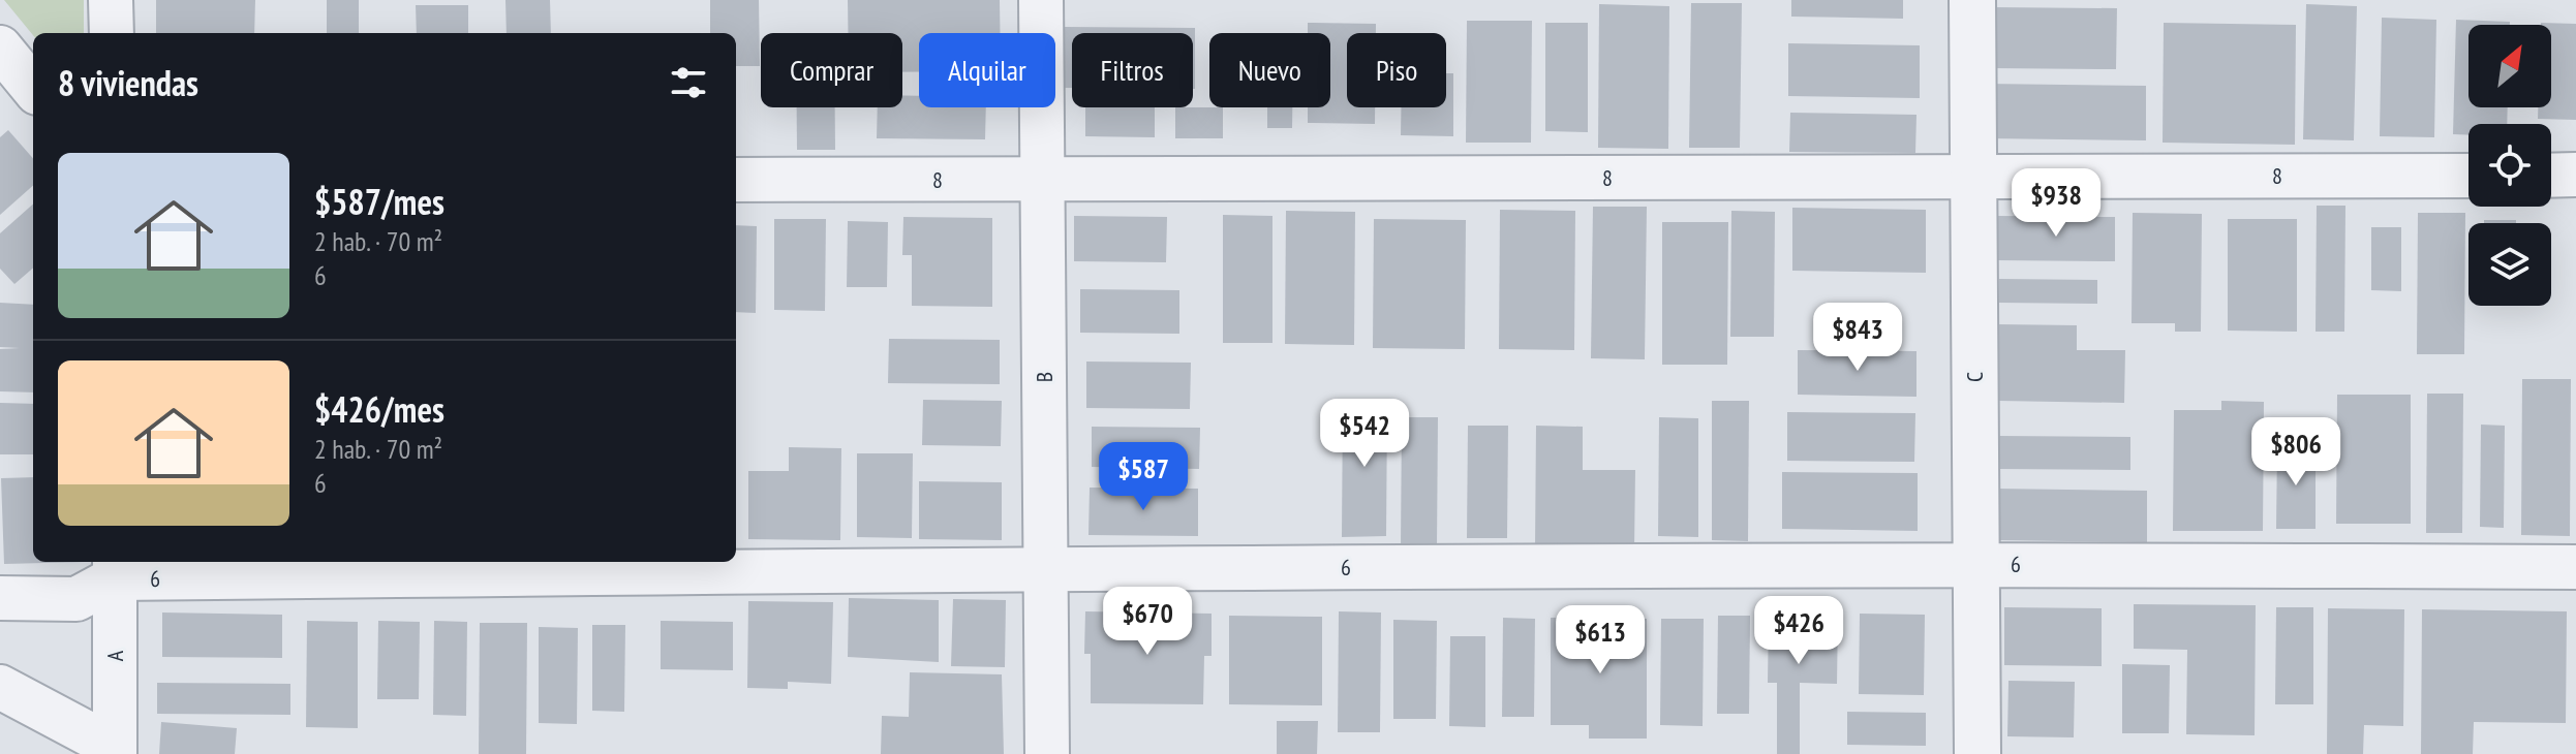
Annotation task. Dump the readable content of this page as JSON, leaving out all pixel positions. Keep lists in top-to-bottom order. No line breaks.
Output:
{"streets":{"street":["8","B","C","6","A"]},"crossings":[["8","B"],["8","C"],["B","6"],["C","6"],["6","A"]],"north":"top right","page":{"chip":["Comprar","Alquilar","Filtros","Nuevo","Piso"],"heading":"8 viviendas","list":[{"name":"$587/mes","note":"2 hab. · 70 m² · 6"},{"name":"$426/mes","note":"2 hab. · 70 m² · 6"}],"price":["$938","$843","$542","$806","$587","$670","$426","$613"]}}
